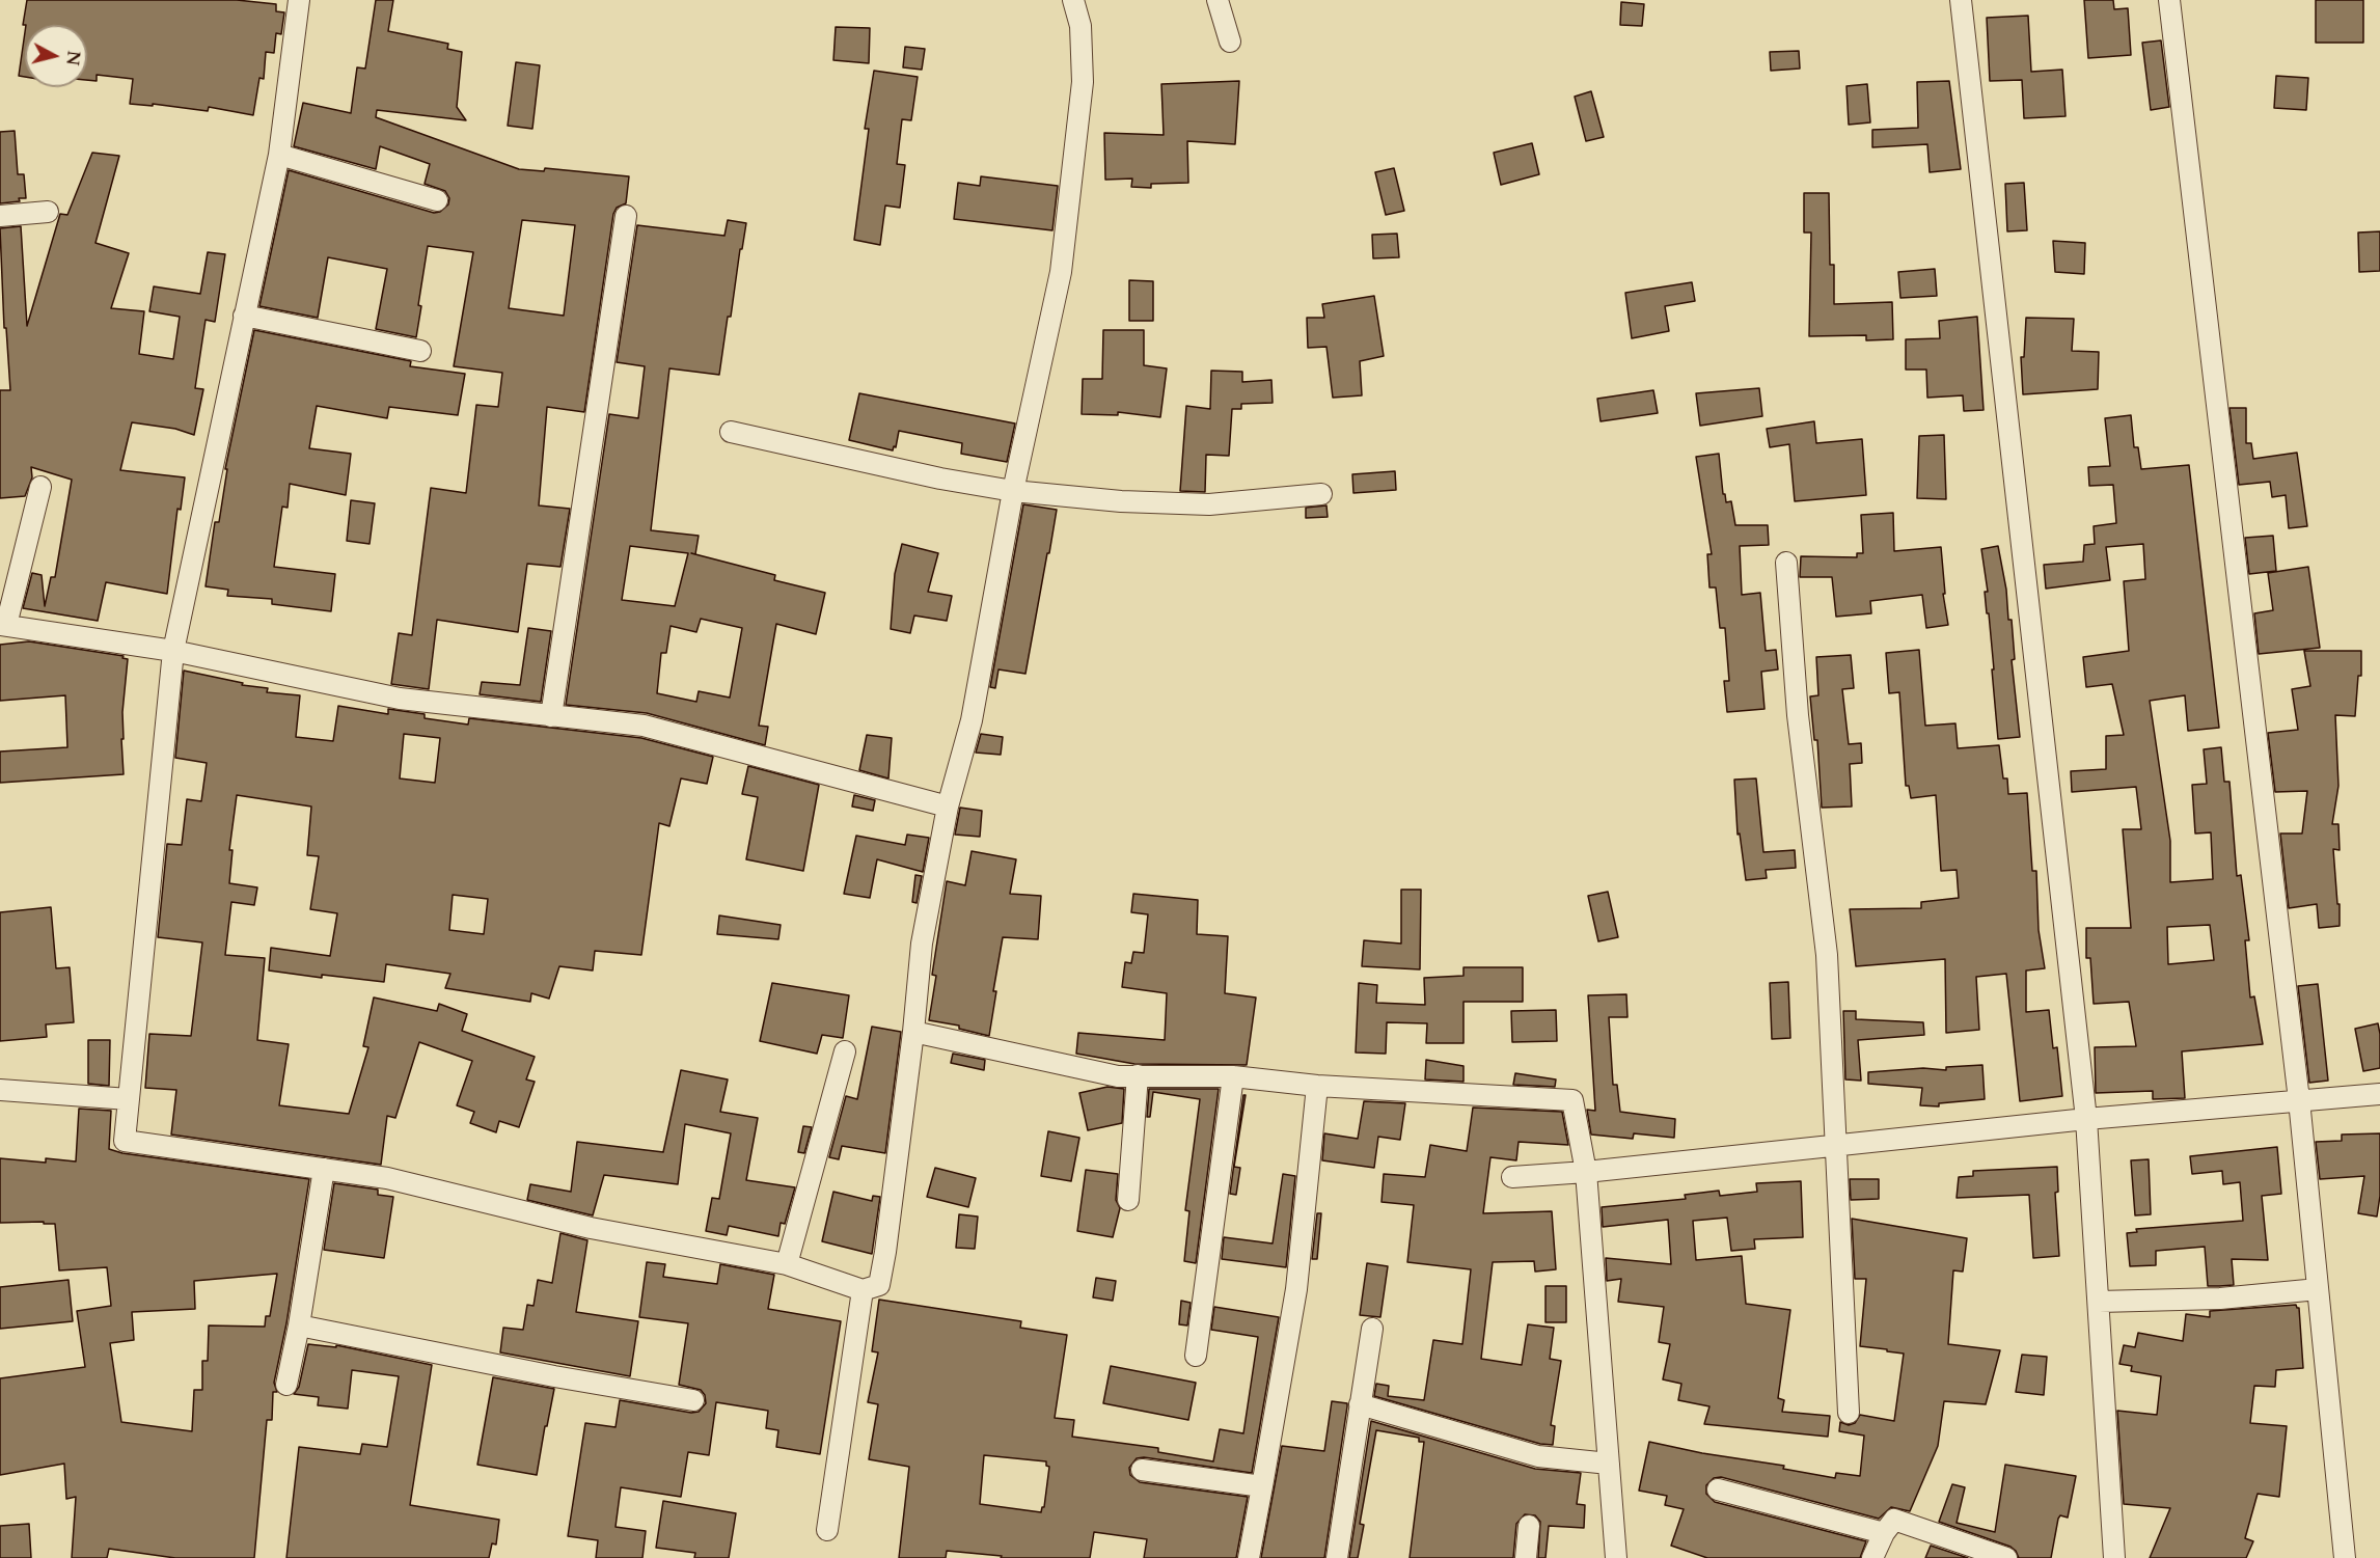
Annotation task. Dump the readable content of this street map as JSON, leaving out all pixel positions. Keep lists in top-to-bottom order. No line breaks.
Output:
{"north":"right"}
